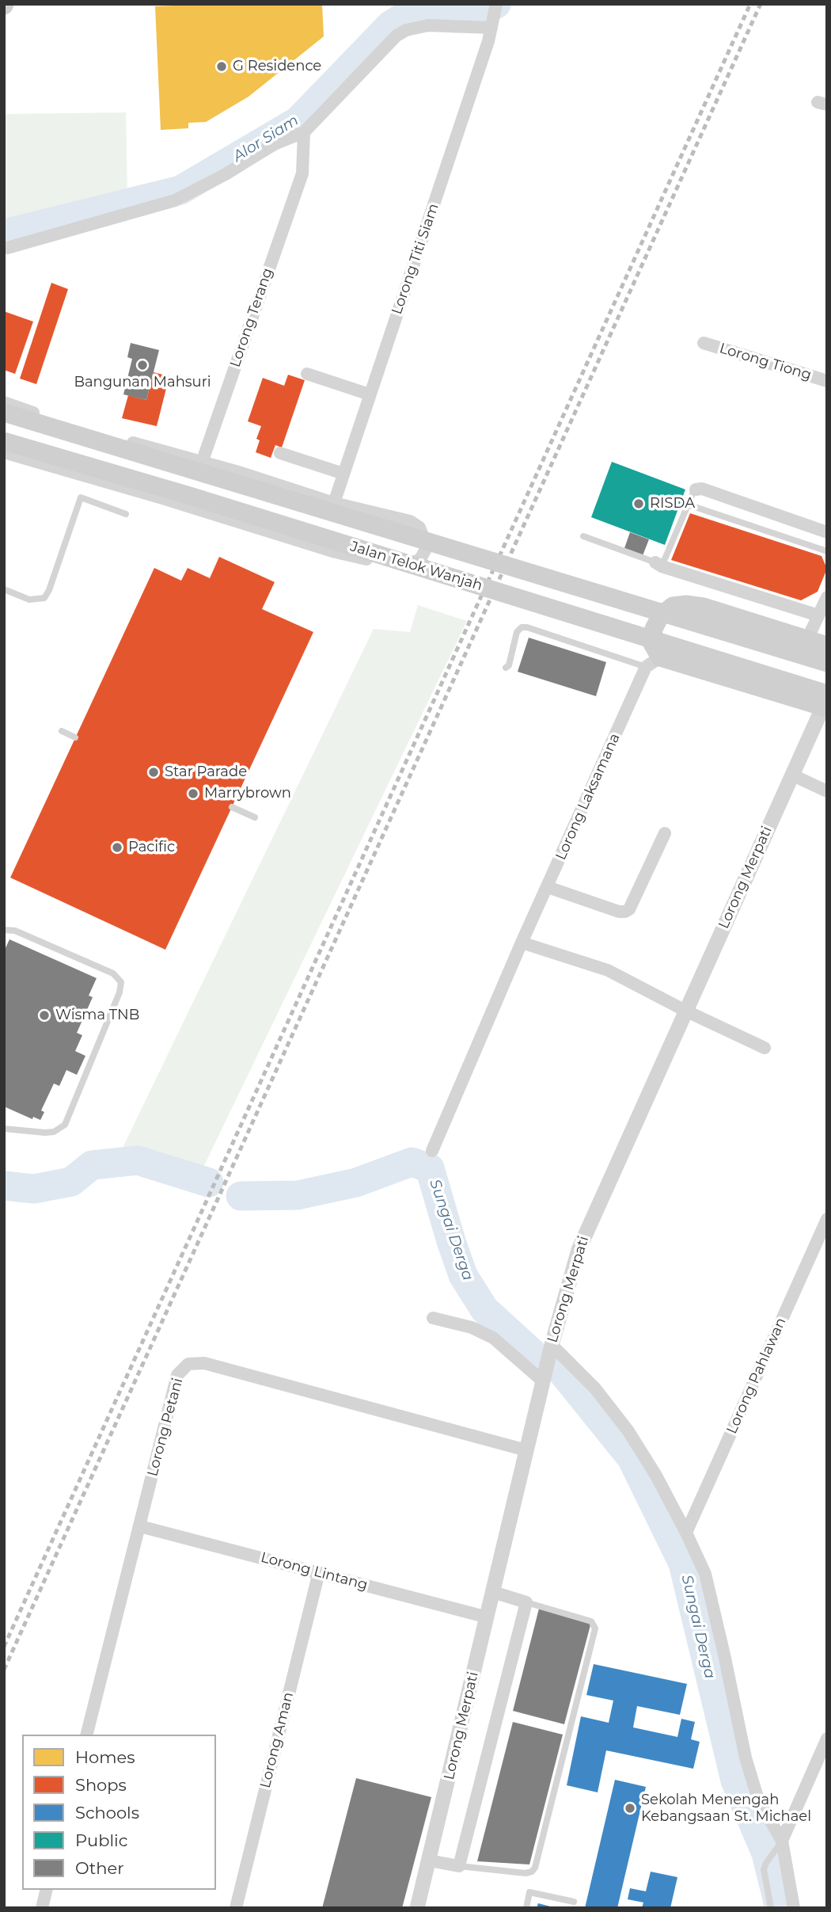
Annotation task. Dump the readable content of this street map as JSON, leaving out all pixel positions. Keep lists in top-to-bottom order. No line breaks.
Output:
{"streets":{"main road":["Jalan Telok Wanjah"],"street":["Lorong Titi Siam","Lorong Terang","Lorong Tiong","Lorong Laksamana","Lorong Merpati","Lorong Pahlawan","Lorong Petani","Lorong Lintang","Lorong Aman"]},"crossings":[["Jalan Telok Wanjah","Lorong Merpati"],["Lorong Merpati","Lorong Petani"],["Lorong Merpati","Lorong Lintang"],["Lorong Petani","Lorong Lintang"],["Lorong Lintang","Lorong Aman"]],"water":["Alor Siam","Sungai Derga"],"places":["G Residence","Bangunan Mahsuri","RISDA","Star Parade","Marrybrown","Pacific","Wisma TNB","Sekolah Menengah Kebangsaan St. Michael"],"legend":["Homes","Shops","Schools","Public","Other"]}
